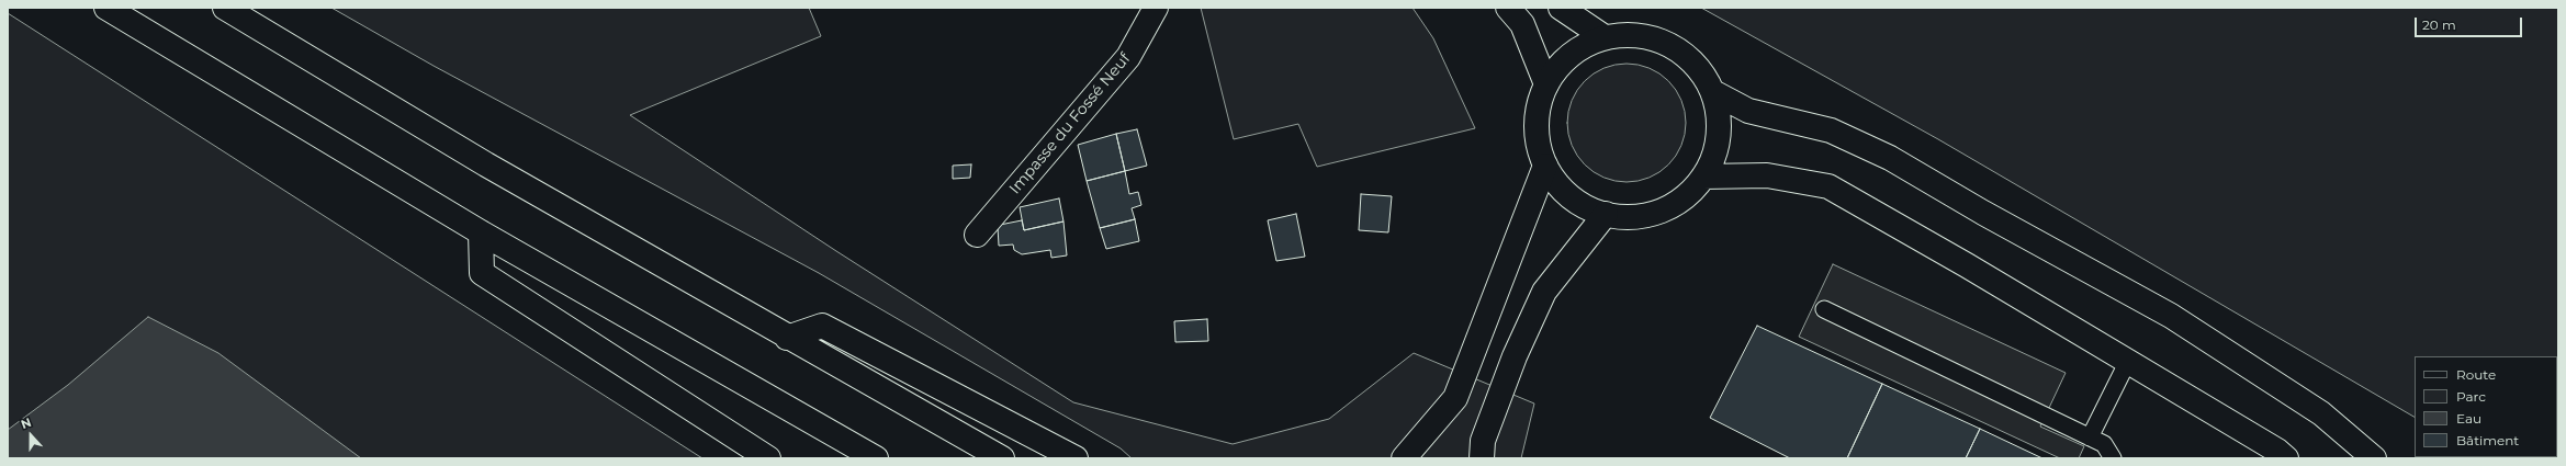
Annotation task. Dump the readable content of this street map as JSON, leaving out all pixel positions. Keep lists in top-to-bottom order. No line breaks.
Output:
{"streets":{"main road":["Impasse du Fossé Neuf"]},"legend":["Route","Parc","Eau","Bâtiment"],"scale_bar":"20 m","north":"top"}
